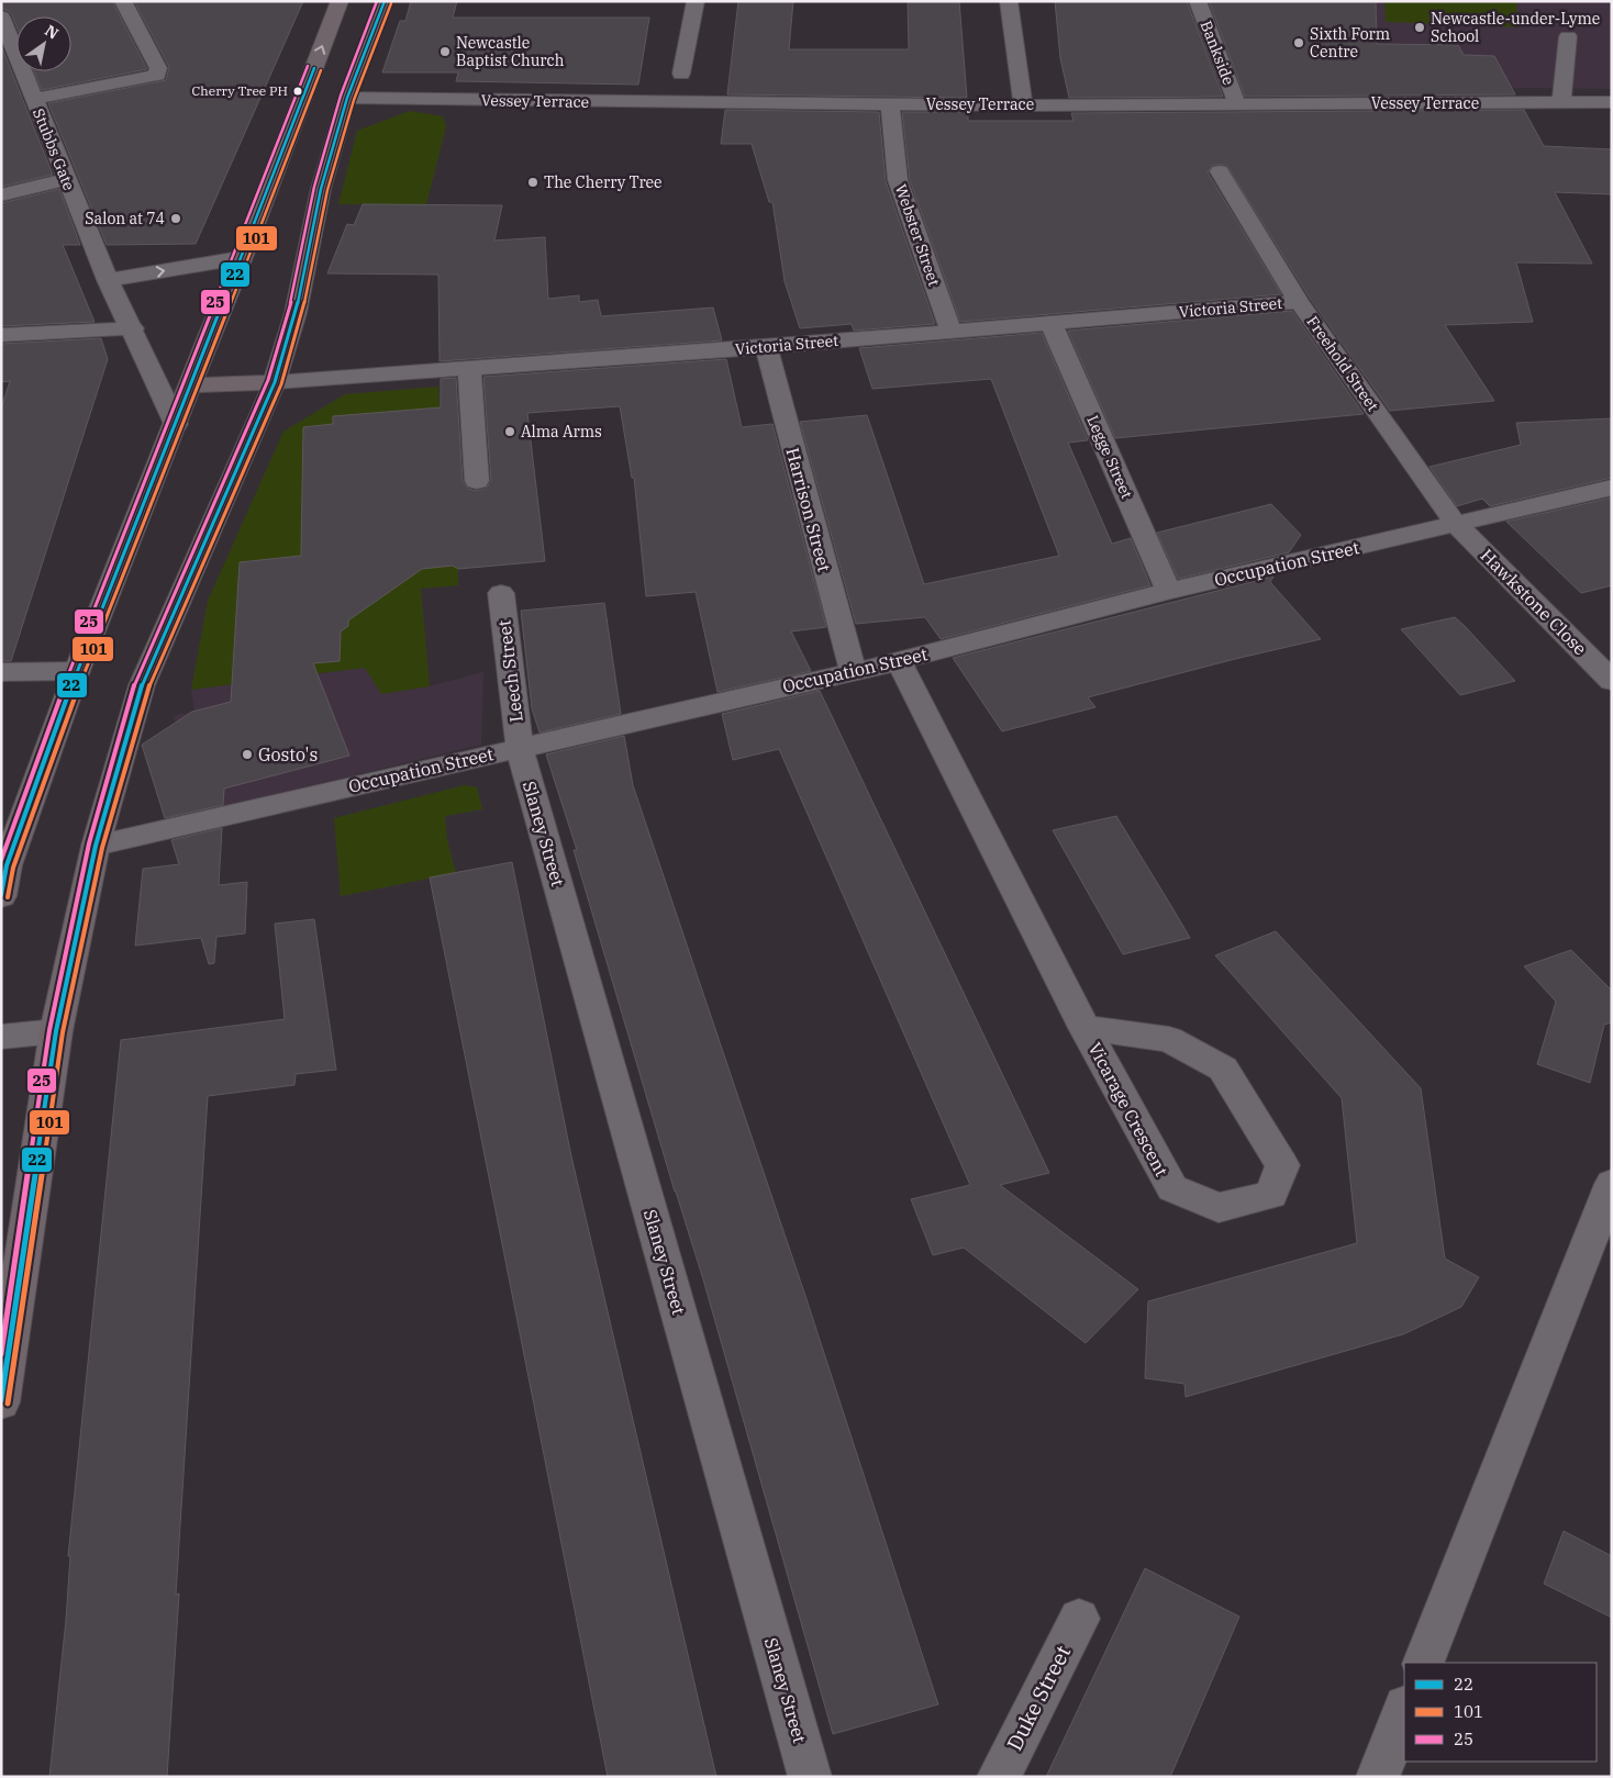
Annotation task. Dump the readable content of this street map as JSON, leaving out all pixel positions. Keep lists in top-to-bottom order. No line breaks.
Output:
{"streets":{"street":["Bankside","Vessey Terrace","Stubbs Gate","Webster Street","Victoria Street","Freehold Street","Legge Street","Harrison Street","Occupation Street","Hawkstone Close","Leech Street","Slaney Street","Vicarage Crescent","Duke Street"]},"crossings":[["Bankside","Vessey Terrace"],["Vessey Terrace","Webster Street"],["Webster Street","Victoria Street"],["Victoria Street","Freehold Street"],["Victoria Street","Legge Street"],["Victoria Street","Harrison Street"],["Freehold Street","Occupation Street"],["Freehold Street","Hawkstone Close"],["Legge Street","Occupation Street"],["Harrison Street","Occupation Street"],["Occupation Street","Hawkstone Close"],["Occupation Street","Leech Street"],["Occupation Street","Slaney Street"],["Occupation Street","Vicarage Crescent"],["Leech Street","Slaney Street"]],"places":["Newcastle-under-Lyme School","Sixth Form Centre","Newcastle Baptist Church","Cherry Tree PH","The Cherry Tree","Salon at 74","Alma Arms","Gosto's"],"lines":["transit line 22","transit line 25","transit line 101"],"legend":["22","101","25"],"north":"top right"}
